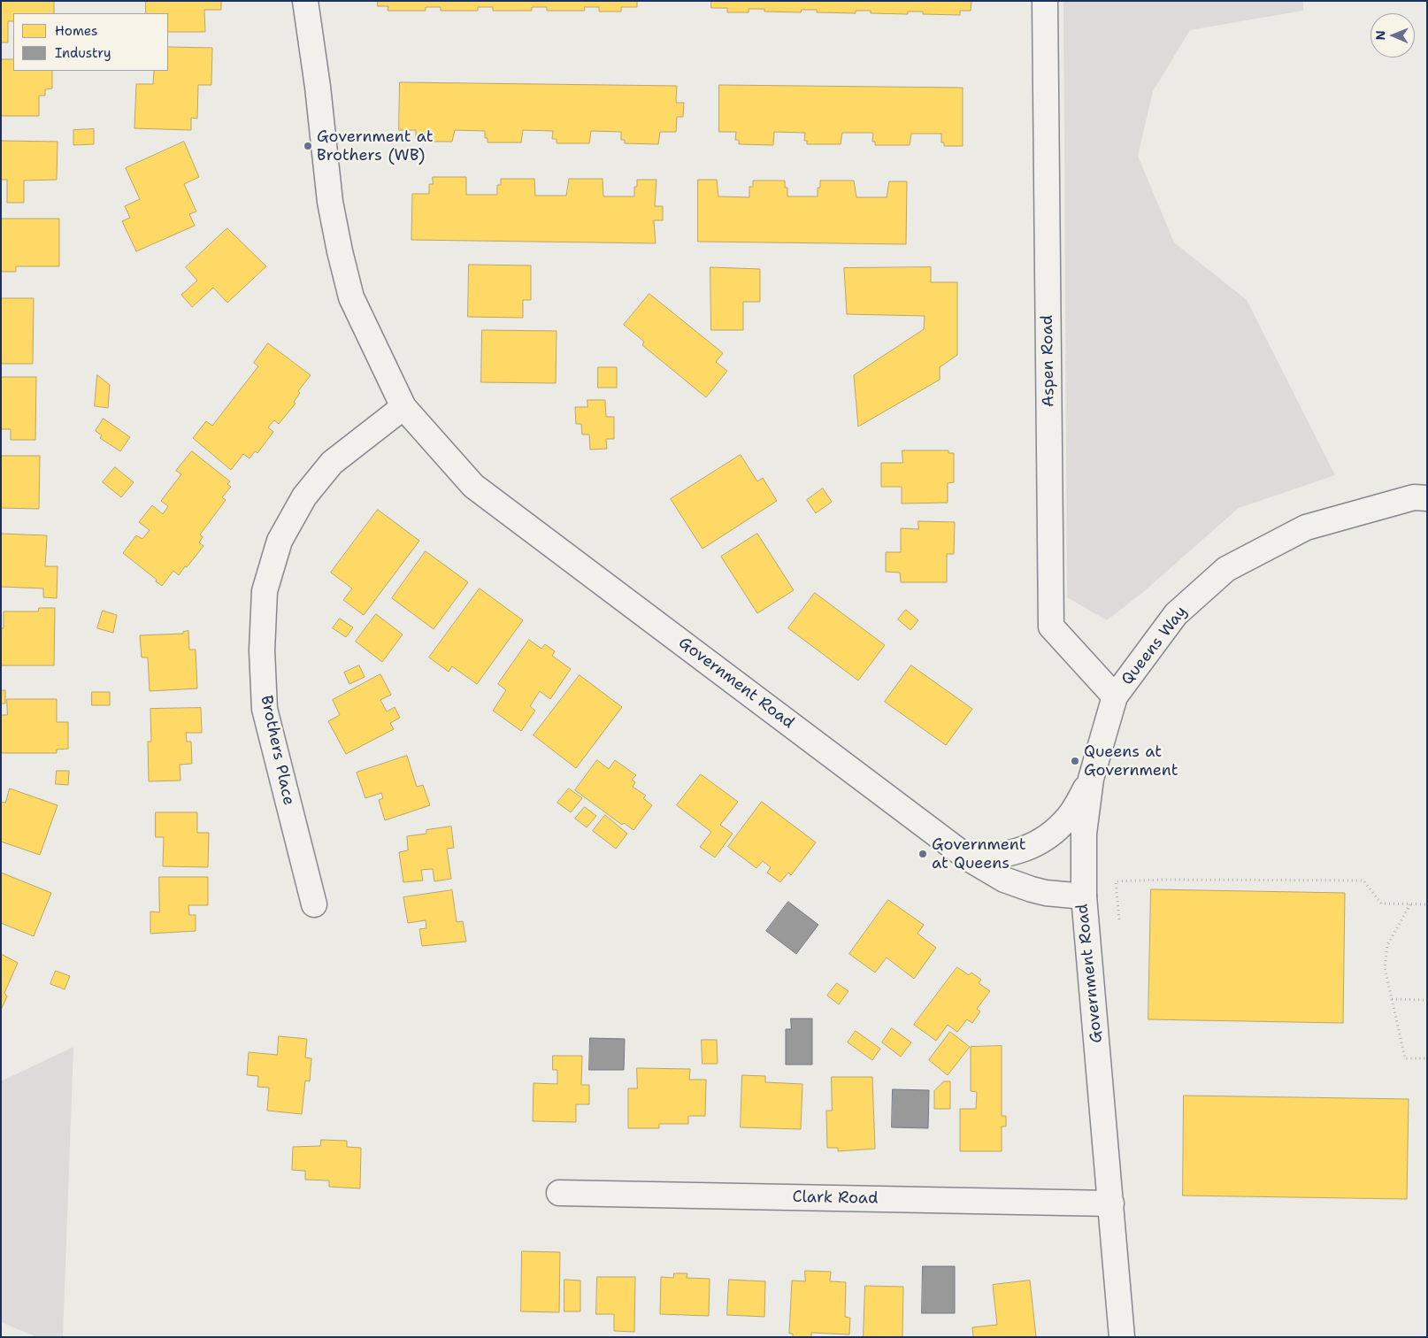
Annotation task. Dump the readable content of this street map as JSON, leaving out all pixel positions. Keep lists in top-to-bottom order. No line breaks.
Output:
{"streets":{"street":["Aspen Road","Queens Way","Government Road","Brothers Place","Clark Road"]},"crossings":[["Aspen Road","Queens Way"],["Queens Way","Government Road"],["Government Road","Brothers Place"],["Government Road","Clark Road"]],"places":["Government at Brothers (WB)","Queens at Government","Government at Queens"],"legend":["Homes","Industry"],"north":"left"}
